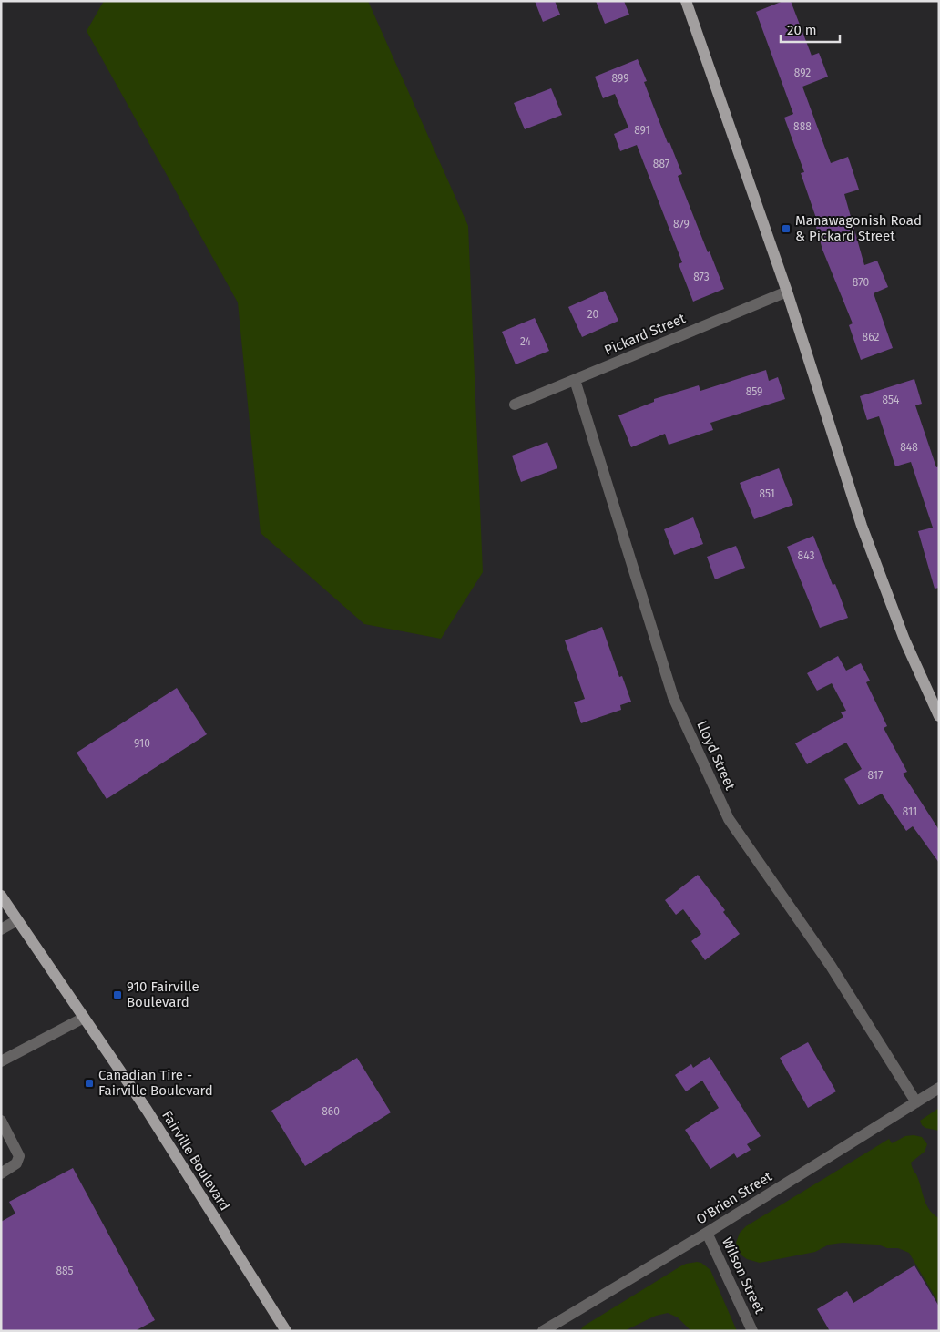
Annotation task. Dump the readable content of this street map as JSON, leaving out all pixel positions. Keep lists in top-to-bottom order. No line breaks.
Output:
{"streets":{"main road":["Fairville Boulevard"],"street":["Pickard Street","Lloyd Street","O'Brien Street","Wilson Street"]},"crossings":[["Pickard Street","Lloyd Street"],["Lloyd Street","O'Brien Street"],["O'Brien Street","Wilson Street"]],"places":{"transit":["Manawagonish Road & Pickard Street","910 Fairville Boulevard","Canadian Tire - Fairville Boulevard"]},"house_numbers":["892","899","888","891","887","879","873","870","20","862","24","859","854","848","851","843","910","817","811","860","885"],"scale_bar":"20 m"}
